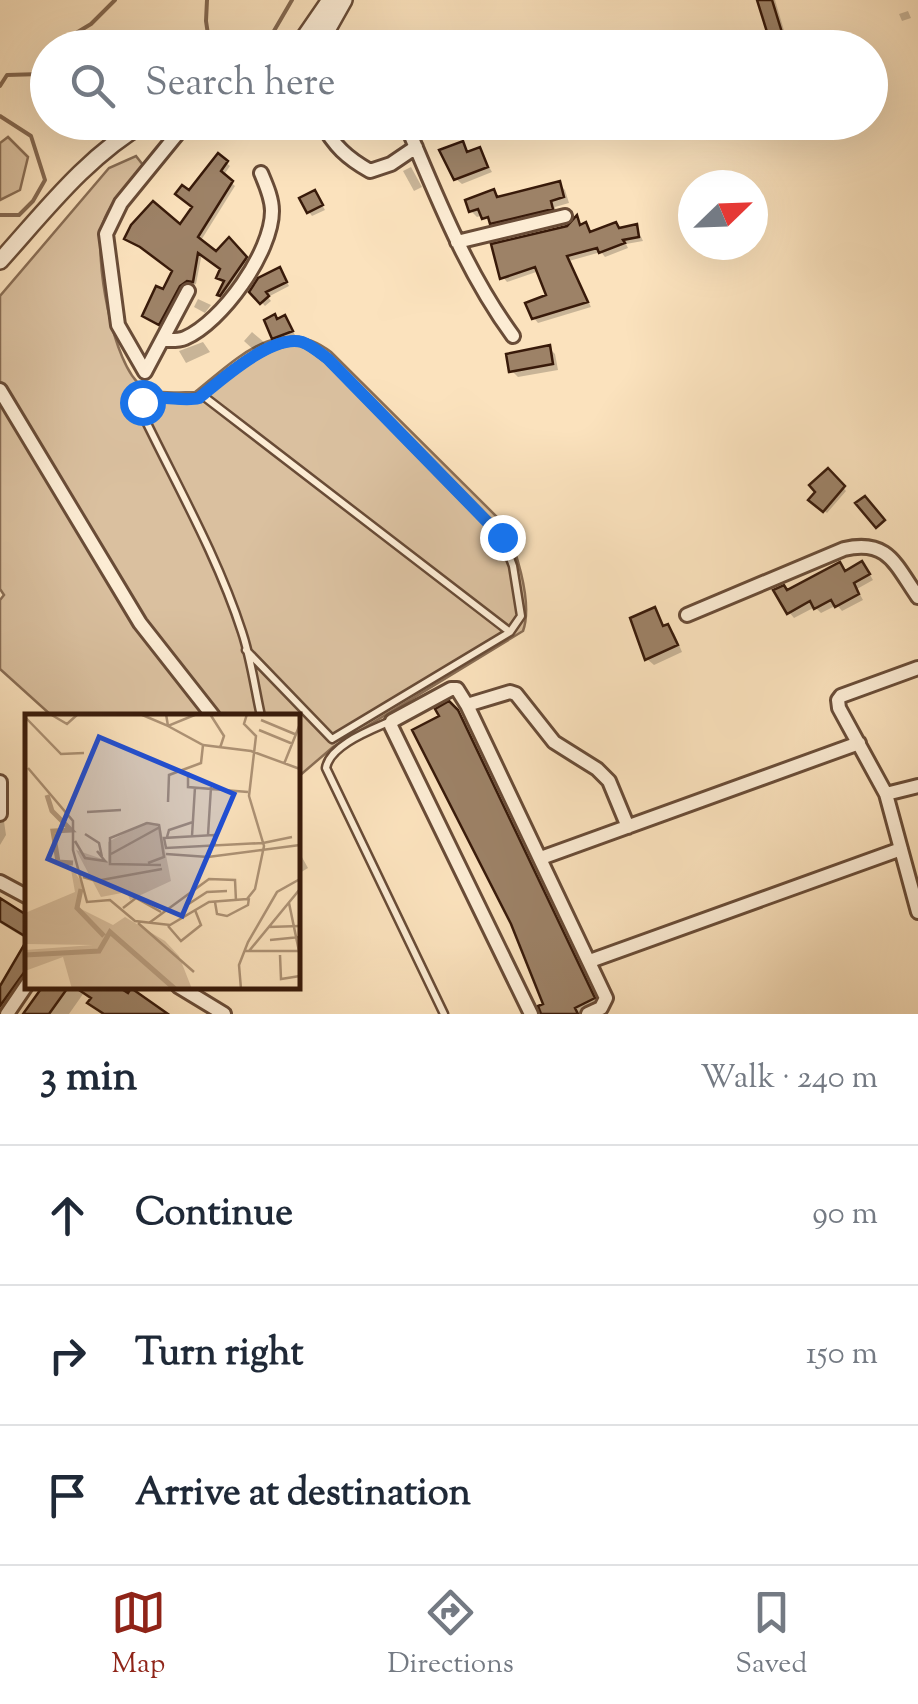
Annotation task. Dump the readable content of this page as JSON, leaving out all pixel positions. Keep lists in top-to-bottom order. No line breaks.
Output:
{"north":"top right","page":{"search":"Search here","heading":["3 min","Walk · 240 m"],"list":[["Continue","90 m"],["Turn right","150 m"],"Arrive at destination"],"nav":["Map","Directions","Saved"]}}
